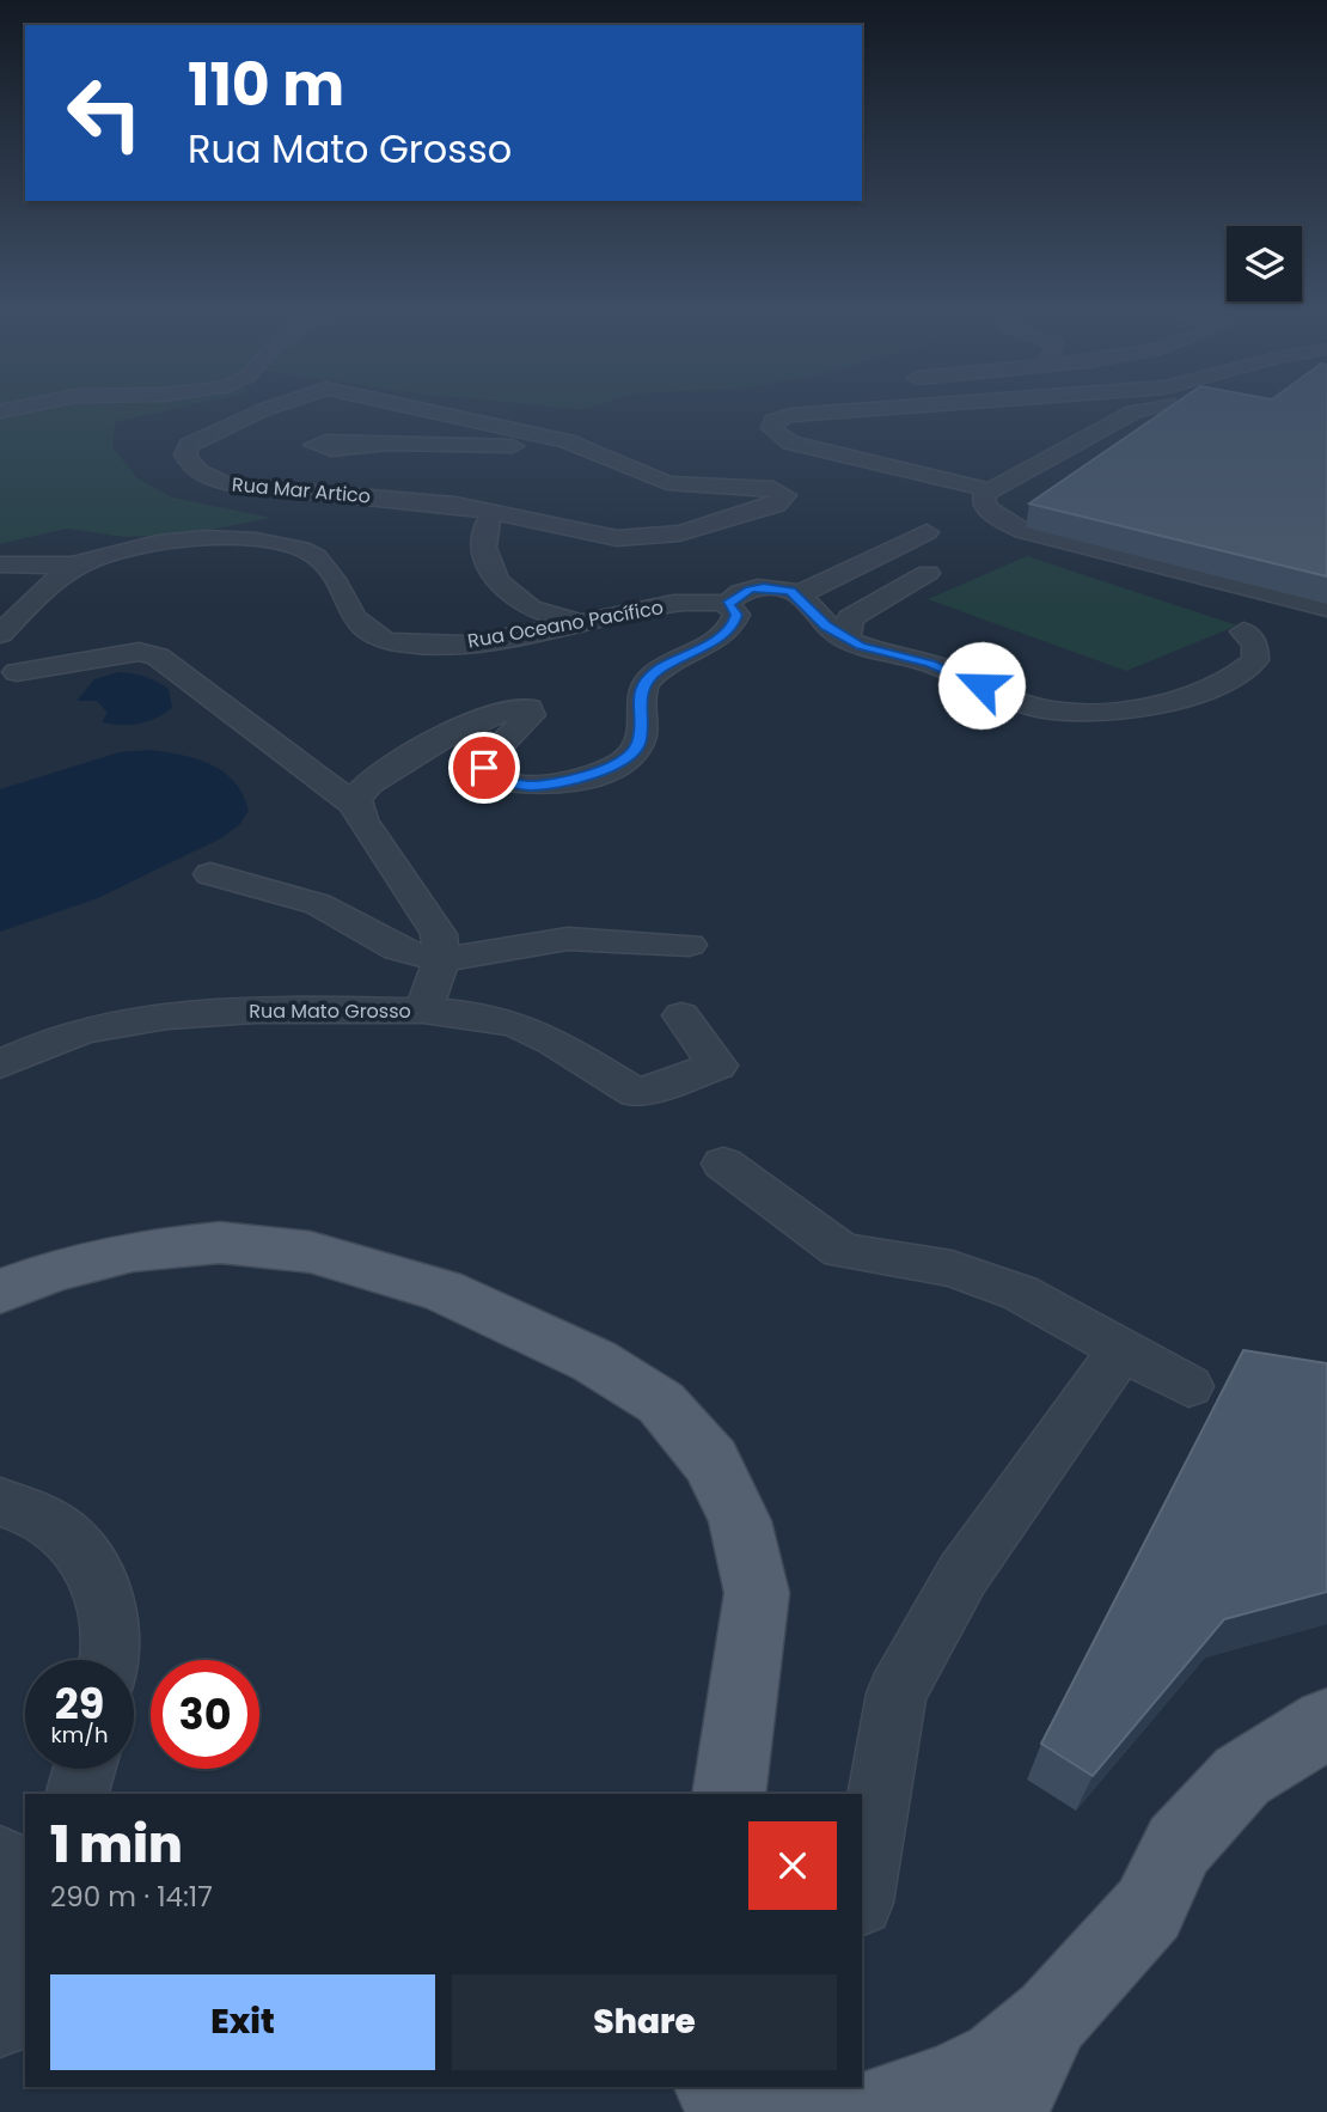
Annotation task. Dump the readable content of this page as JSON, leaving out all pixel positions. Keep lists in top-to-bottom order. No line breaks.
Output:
{"streets":{"street":["Rua Mar Artico","Rua Oceano Pacífico","Rua Mato Grosso"]},"page":{"turn":["110 m","Rua Mato Grosso"],"speed":"29 km/h","limit":"30","heading":["1 min","290 m · 14:17"],"buttons":["Exit","Share"]}}
